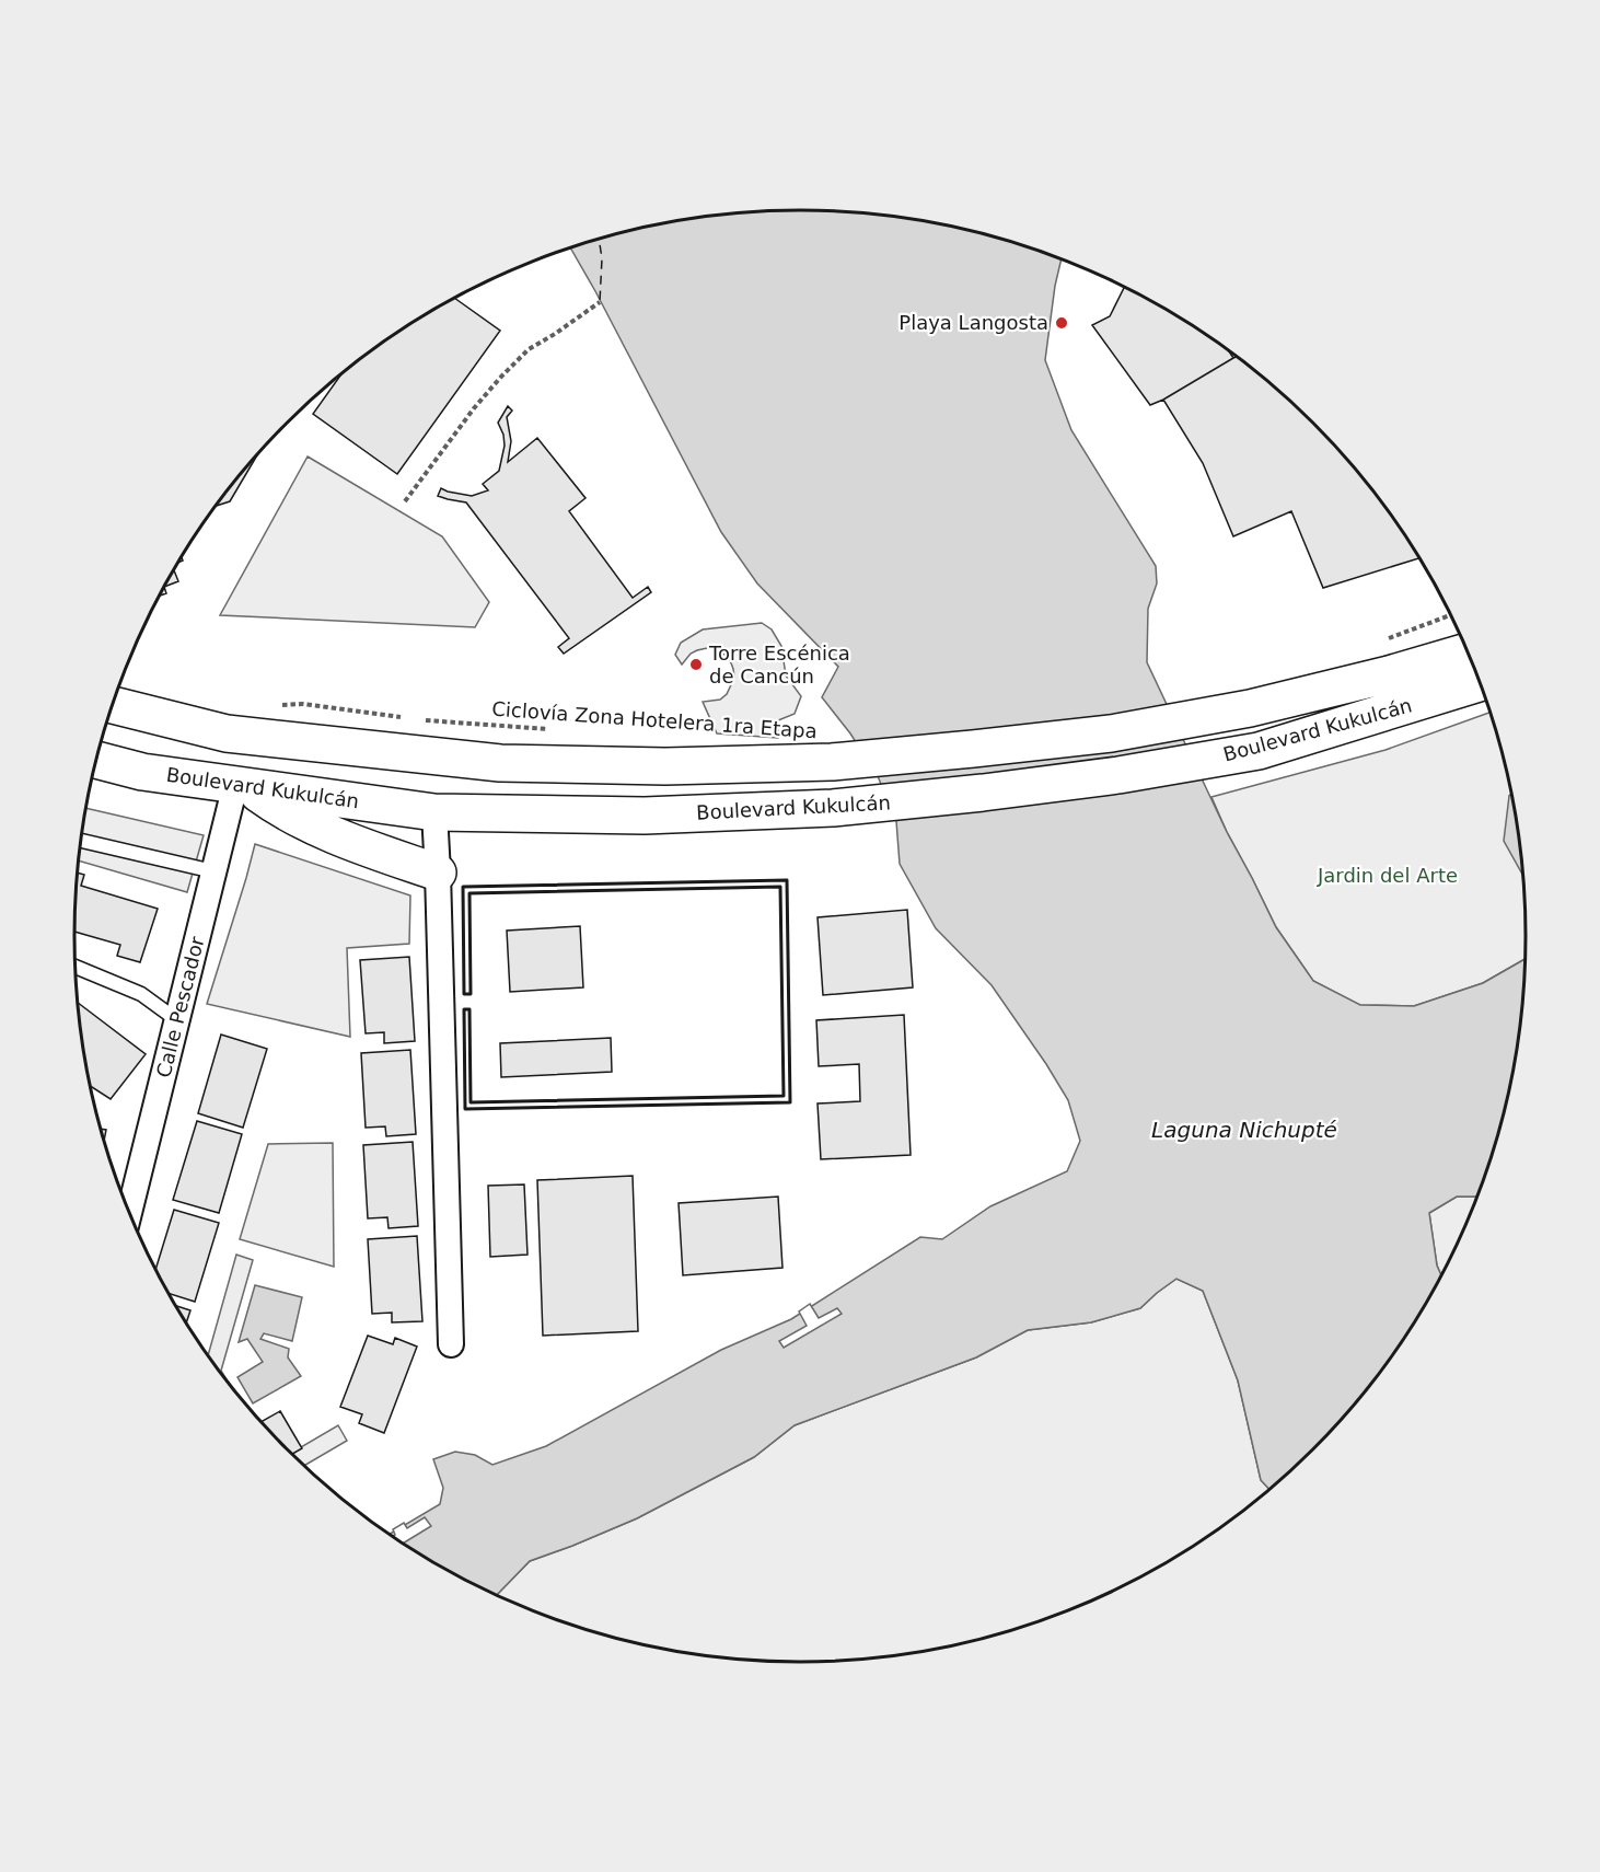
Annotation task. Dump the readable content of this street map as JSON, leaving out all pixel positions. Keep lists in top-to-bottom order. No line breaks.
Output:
{"streets":{"main road":["Boulevard Kukulcán"],"street":["Calle Pescador"],"path":["Ciclovía Zona Hotelera 1ra Etapa"]},"crossings":[["Boulevard Kukulcán","Calle Pescador"]],"water":["Laguna Nichupté"],"parks":["Jardin del Arte"],"places":["Playa Langosta","Torre Escénica de Cancún"]}
